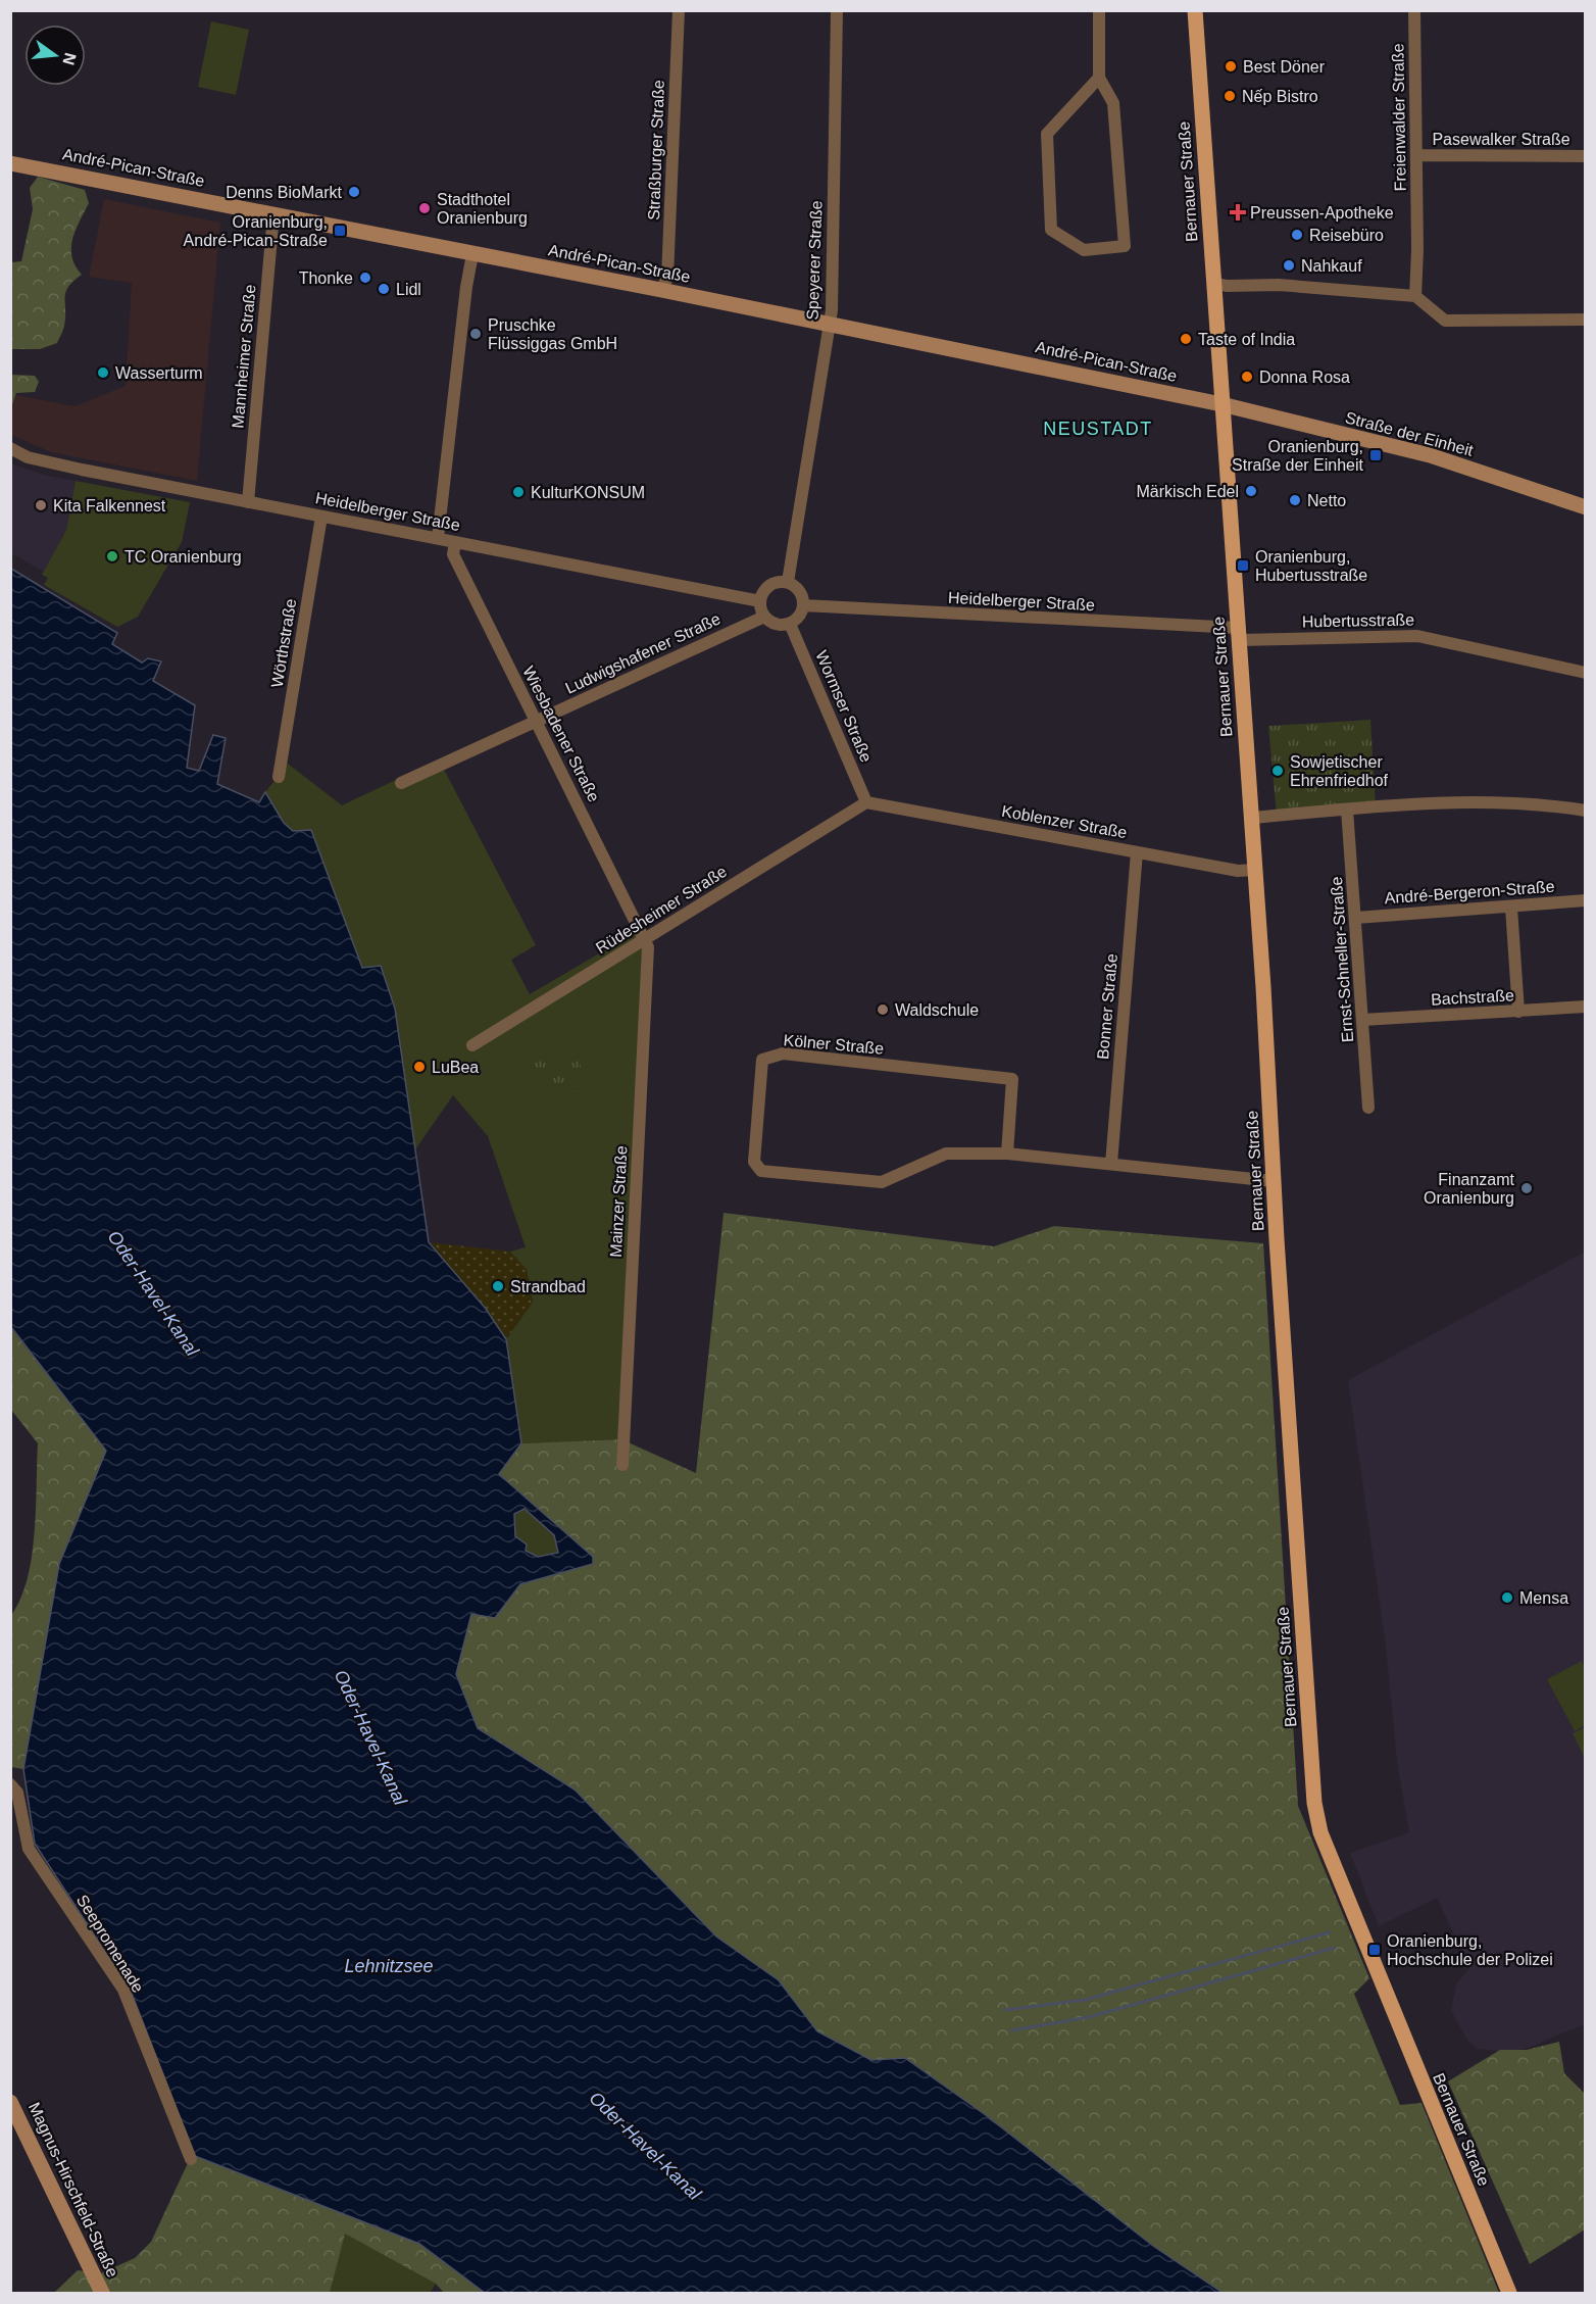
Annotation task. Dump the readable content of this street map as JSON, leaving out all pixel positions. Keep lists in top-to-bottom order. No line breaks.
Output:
{"streets":{"main road":["Bernauer Straße"],"street":["Freienwalder Straße","Pasewalker Straße","Straßburger Straße","André-Pican-Straße","Speyerer Straße","Mannheimer Straße","Straße der Einheit","Heidelberger Straße","Hubertusstraße","Wörthstraße","Ludwigshafener Straße","Wormser Straße","Wiesbadener Straße","Koblenzer Straße","André-Bergeron-Straße","Rüdesheimer Straße","Ernst-Schneller-Straße","Bachstraße","Bonner Straße","Kölner Straße","Mainzer Straße","Seepromenade","Magnus-Hirschfeld-Straße"]},"crossings":[["Freienwalder Straße","Pasewalker Straße"],["Straßburger Straße","André-Pican-Straße"],["André-Pican-Straße","Bernauer Straße"],["André-Pican-Straße","Speyerer Straße"],["André-Pican-Straße","Mannheimer Straße"],["André-Pican-Straße","Straße der Einheit"],["Bernauer Straße","Straße der Einheit"],["Bernauer Straße","Heidelberger Straße"],["Bernauer Straße","Hubertusstraße"],["Bernauer Straße","Koblenzer Straße"],["Bernauer Straße","Kölner Straße"],["Speyerer Straße","Heidelberger Straße"],["Speyerer Straße","Ludwigshafener Straße"],["Speyerer Straße","Wormser Straße"],["Mannheimer Straße","Heidelberger Straße"],["Heidelberger Straße","Hubertusstraße"],["Heidelberger Straße","Wörthstraße"],["Heidelberger Straße","Ludwigshafener Straße"],["Heidelberger Straße","Wormser Straße"],["Heidelberger Straße","Wiesbadener Straße"],["Ludwigshafener Straße","Wormser Straße"],["Ludwigshafener Straße","Wiesbadener Straße"],["Wormser Straße","Koblenzer Straße"],["Wormser Straße","Rüdesheimer Straße"],["Wiesbadener Straße","Rüdesheimer Straße"],["Wiesbadener Straße","Mainzer Straße"],["Koblenzer Straße","Rüdesheimer Straße"],["Koblenzer Straße","Bonner Straße"],["André-Bergeron-Straße","Ernst-Schneller-Straße"],["Rüdesheimer Straße","Mainzer Straße"],["Ernst-Schneller-Straße","Bachstraße"],["Bonner Straße","Kölner Straße"]],"districts":["NEUSTADT"],"water":["Oder-Havel-Kanal","Lehnitzsee"],"places":{"other":["Best Döner","Nếp Bistro","Denns BioMarkt","Stadthotel Oranienburg","Reisebüro","Nahkauf","Thonke","Lidl","Pruschke Flüssiggas GmbH","Taste of India","Wasserturm","Donna Rosa","Märkisch Edel","KulturKONSUM","Netto","Kita Falkennest","TC Oranienburg","Sowjetischer Ehrenfriedhof","Waldschule","LuBea","Finanzamt Oranienburg","Strandbad","Mensa"],"health":["Preussen-Apotheke"],"transit":["Oranienburg, André-Pican-Straße","Oranienburg, Straße der Einheit","Oranienburg, Hubertusstraße","Oranienburg, Hochschule der Polizei"]},"north":"right"}
